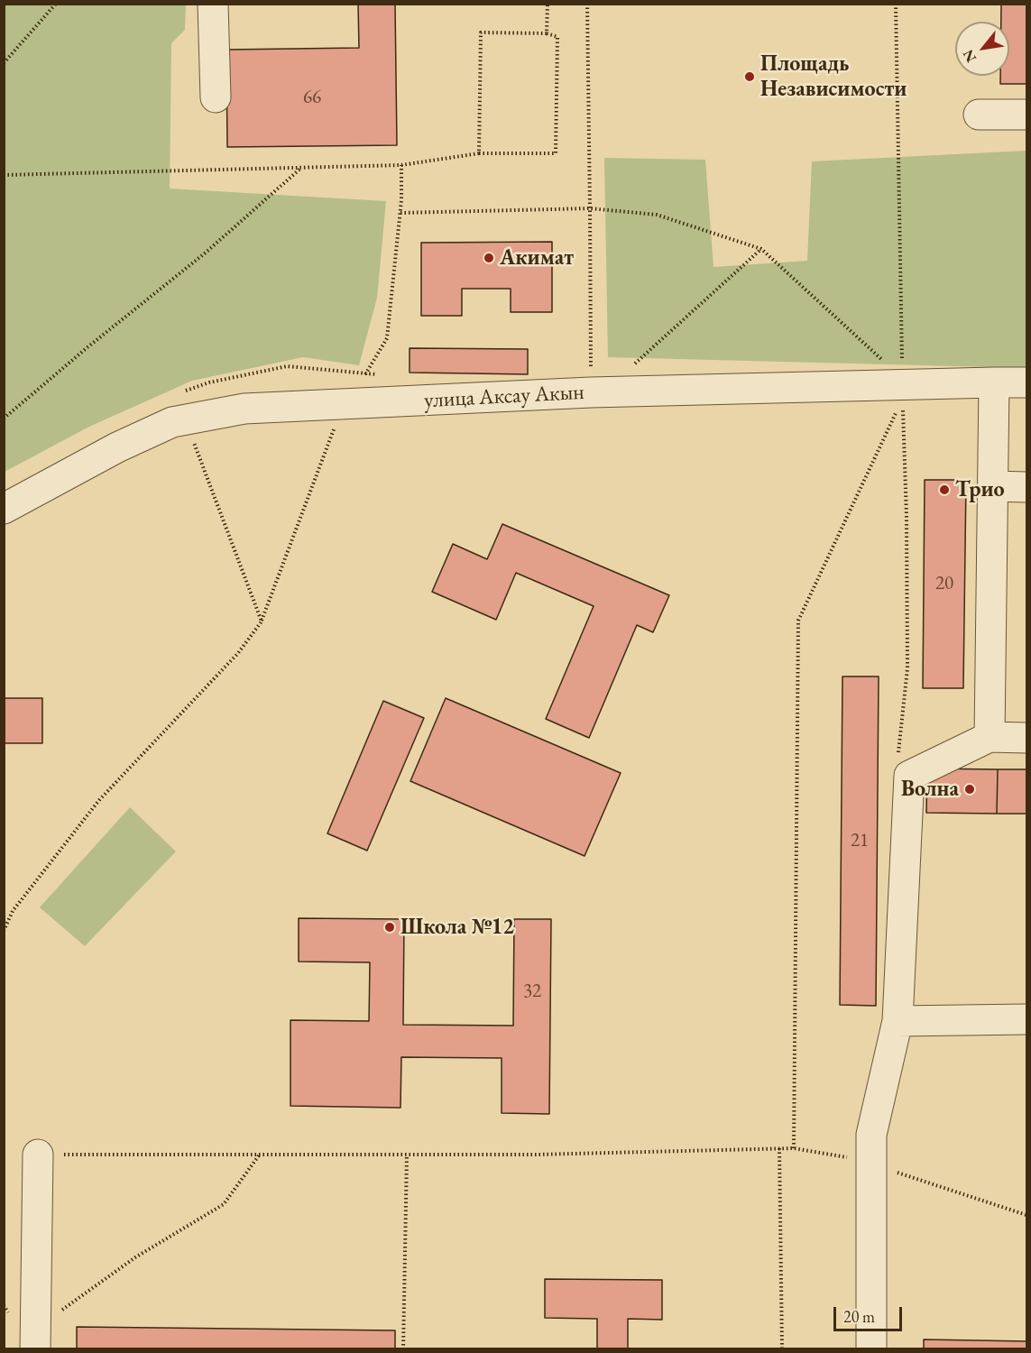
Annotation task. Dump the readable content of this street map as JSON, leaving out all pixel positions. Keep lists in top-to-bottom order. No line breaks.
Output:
{"streets":{"street":["улица Аксау Акын"]},"places":["Площадь Независимости","Акимат","Трио","Волна","Школа №12"],"house_numbers":["66","20","21","32"],"scale_bar":"20 m","north":"bottom left"}
